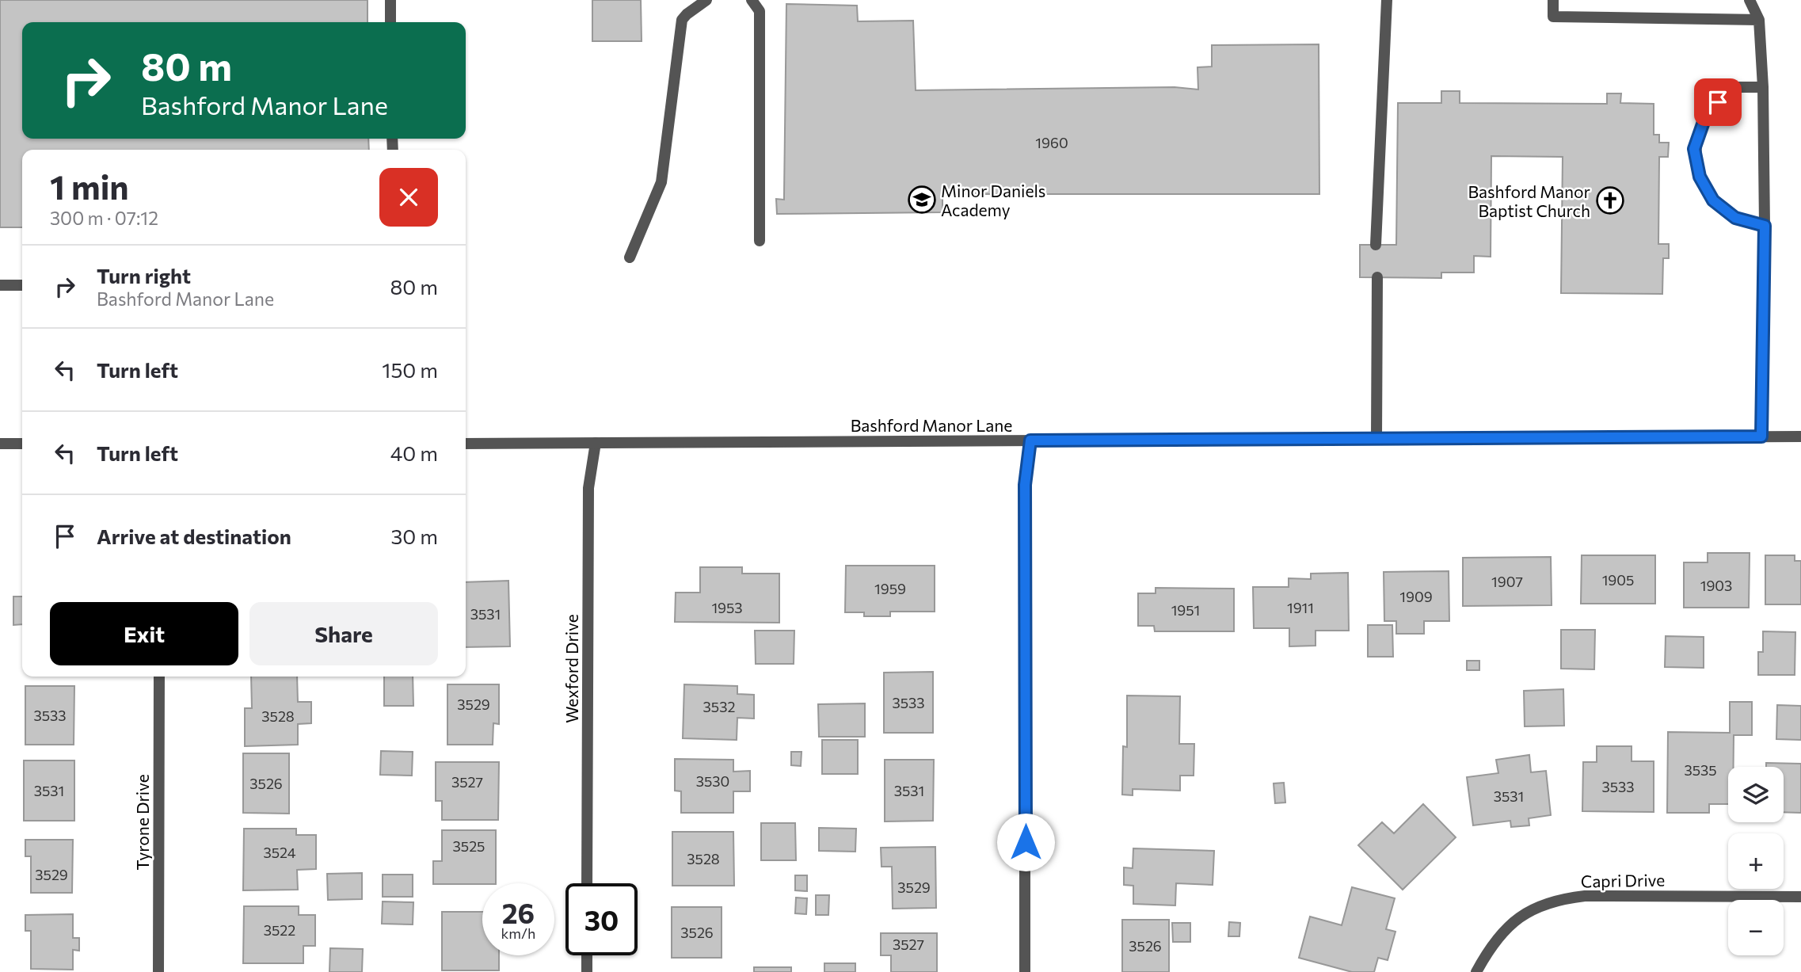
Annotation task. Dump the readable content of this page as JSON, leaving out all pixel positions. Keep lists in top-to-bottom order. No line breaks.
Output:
{"streets":{"street":["Bashford Manor Lane","Wexford Drive","Tyrone Drive","Capri Drive"]},"crossings":[["Bashford Manor Lane","Wexford Drive"]],"places":{"school or university":["Minor Daniels Academy"],"church":["Bashford Manor Baptist Church"]},"house_numbers":["1960","1905","1907","1903","1959","1909","1953","1911","1951","3531","3533","3529","3532","3533","3528","3535","3530","3527","3526","3533","3531","3531","3531","3525","3524","3528","3529","3529","3522","3526","3527","3526"],"page":{"turn":["80 m","Bashford Manor Lane"],"heading":["1 min","300 m · 07:12"],"list":[{"name":"Turn right","note":"Bashford Manor Lane","value":"80 m"},{"name":"Turn left","value":"150 m"},{"name":"Turn left","value":"40 m"},{"name":"Arrive at destination","value":"30 m"}],"buttons":["Exit","Share"],"map_buttons":["+","−"],"speed":"26 km/h","limit":"30"}}
